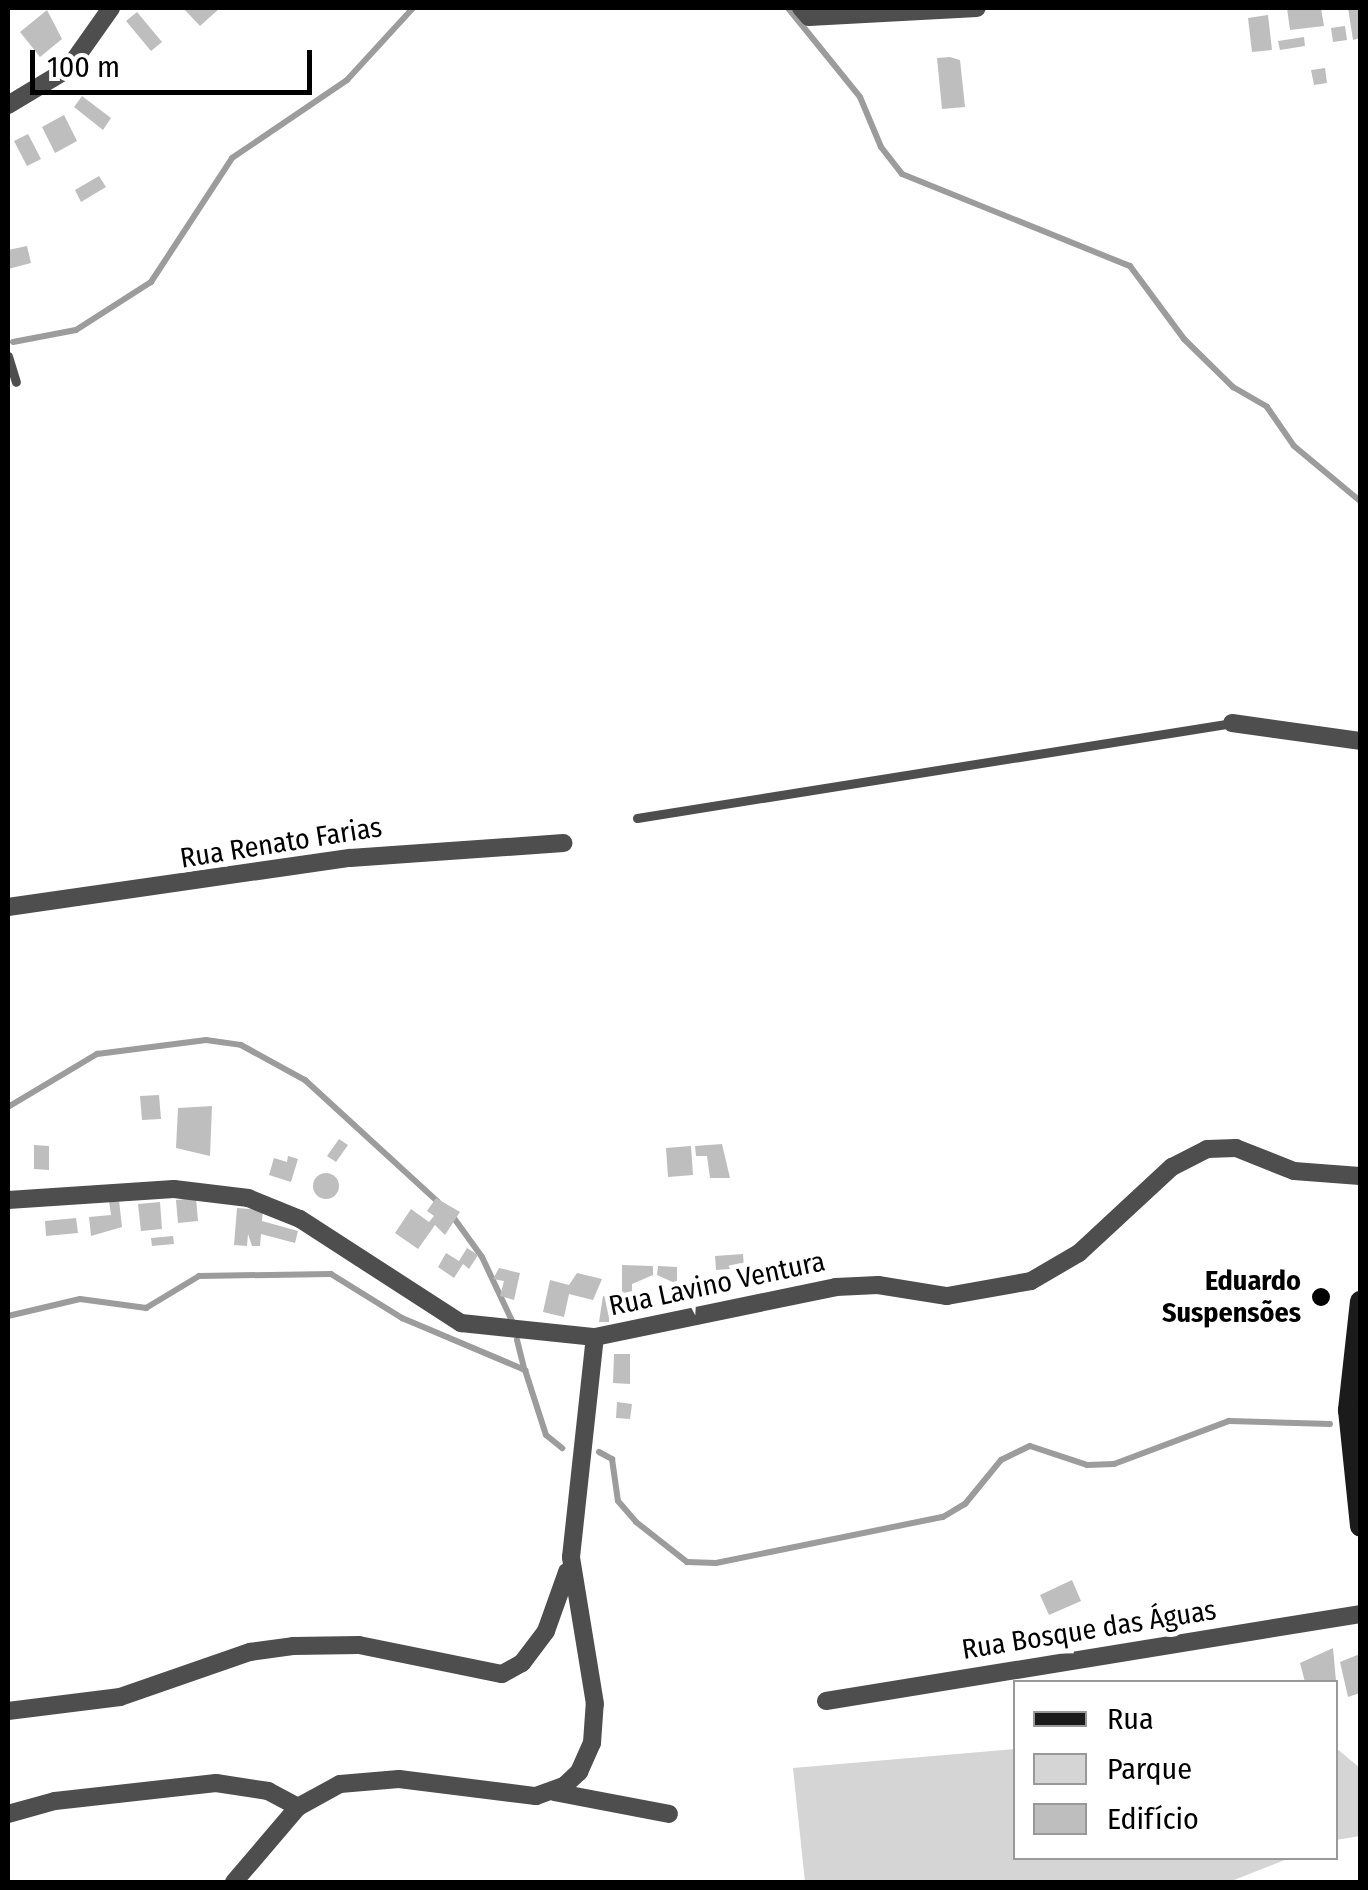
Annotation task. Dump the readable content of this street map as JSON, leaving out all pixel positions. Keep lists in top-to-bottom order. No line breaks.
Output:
{"streets":{"street":["Rua Renato Farias","Rua Lavino Ventura","Rua Bosque das Águas"]},"places":["Eduardo Suspensões"],"legend":["Rua","Parque","Edifício"],"scale_bar":"100 m"}
